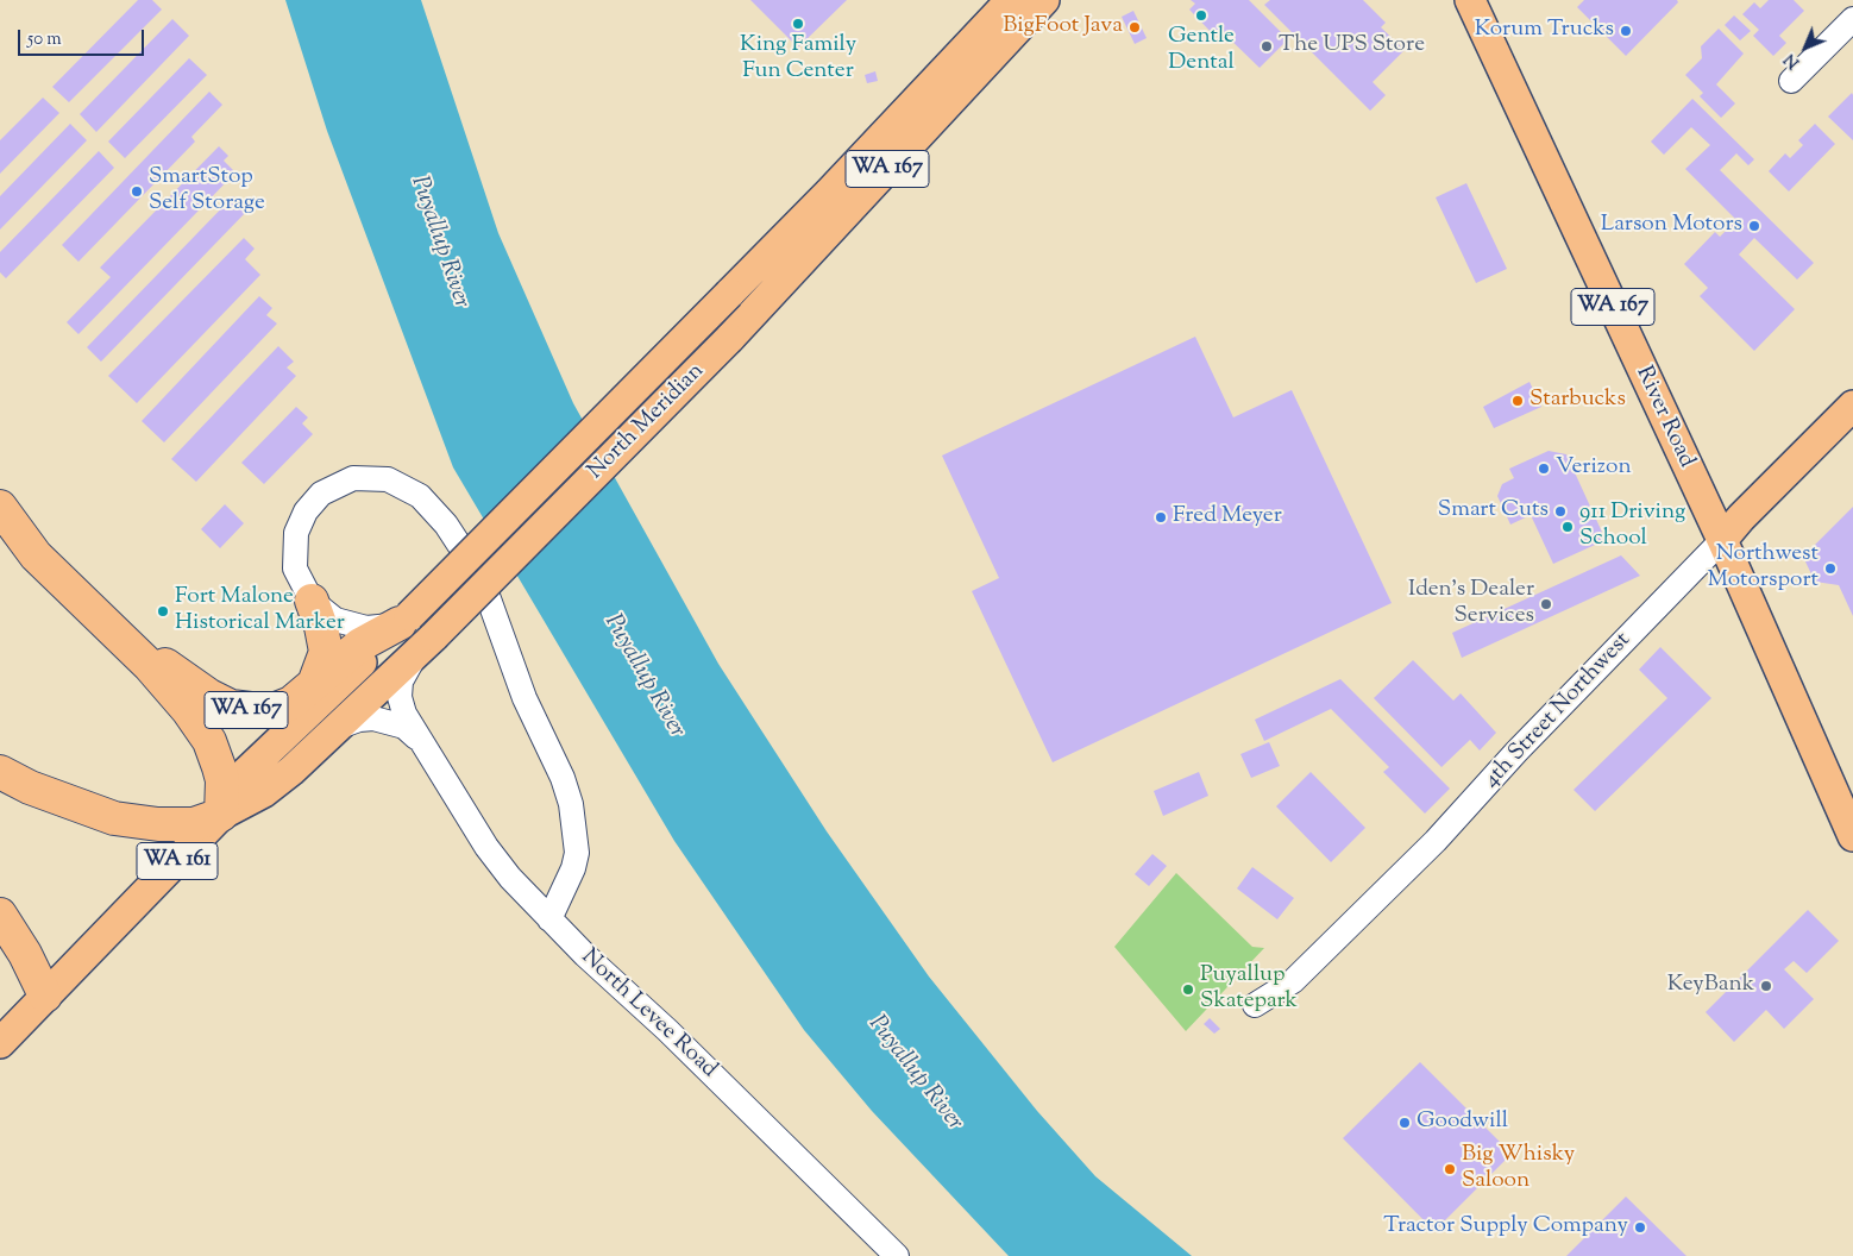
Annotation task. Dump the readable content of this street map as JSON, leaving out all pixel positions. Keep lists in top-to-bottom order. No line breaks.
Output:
{"streets":{"highway":["WA 167","WA 161"],"main road":["River Road","North Meridian","4th Street Northwest"],"street":["North Levee Road"]},"crossings":[["WA 167","North Meridian"],["WA 167","WA 161"],["River Road","4th Street Northwest"],["North Meridian","WA 161"]],"water":["Puyallup River"],"places":["Gentle Dental","King Family Fun Center","BigFoot Java","Korum Trucks","The UPS Store","SmartStop Self Storage","Larson Motors","Starbucks","Verizon","Smart Cuts","Fred Meyer","911 Driving School","Northwest Motorsport","Iden's Dealer Services","Fort Malone Historical Marker","KeyBank","Puyallup Skatepark","Goodwill","Big Whisky Saloon","Tractor Supply Company"],"scale_bar":"50 m","north":"bottom left"}
